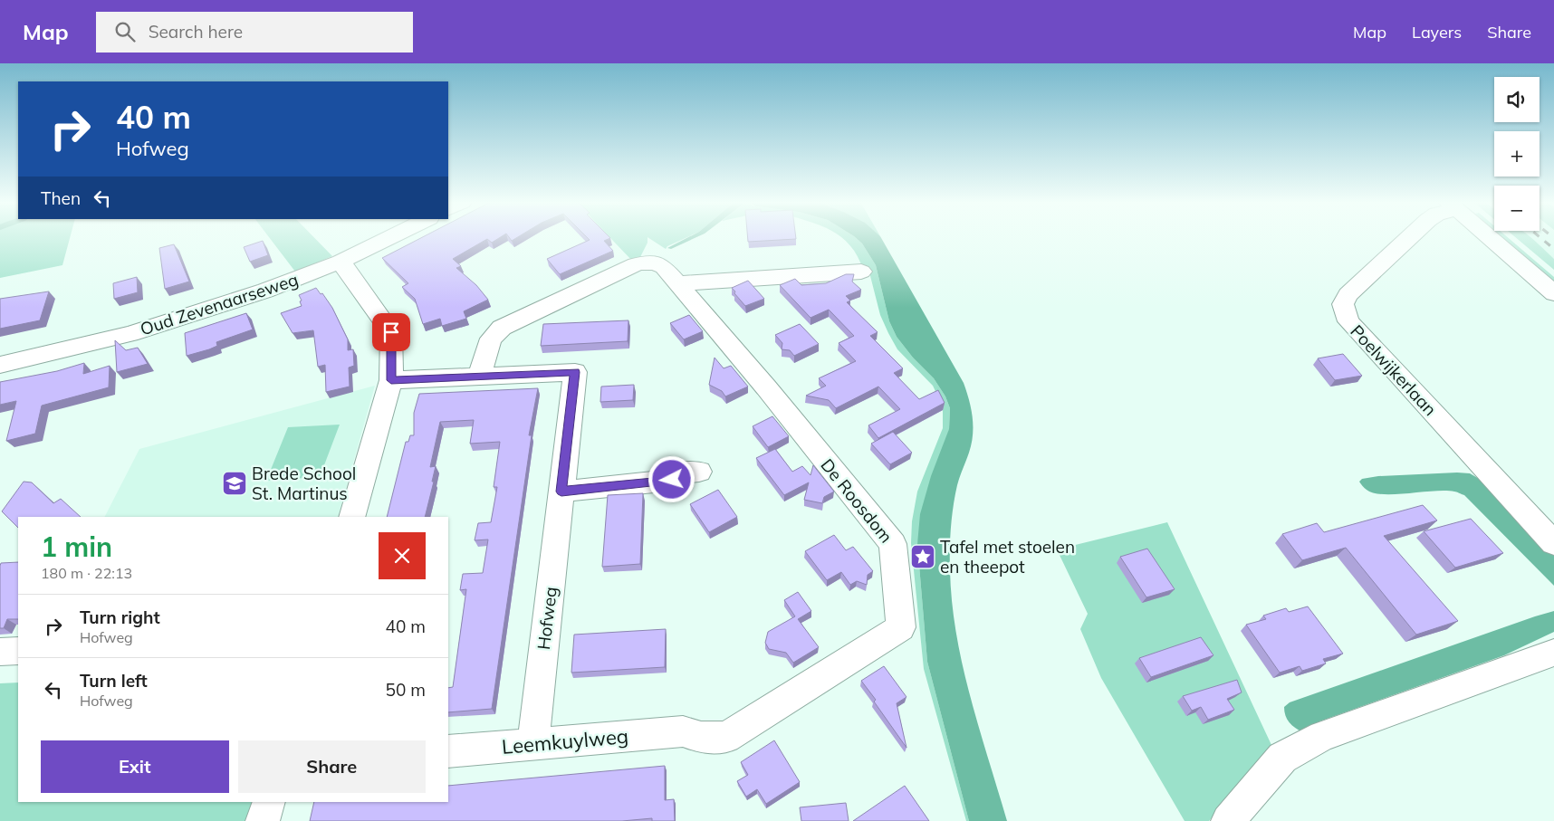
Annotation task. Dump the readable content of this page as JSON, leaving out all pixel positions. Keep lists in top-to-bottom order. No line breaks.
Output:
{"streets":{"street":["Oud Zevenaarseweg","Poelwijkerlaan","De Roosdom","Hofweg","Leemkuylweg"]},"crossings":[["De Roosdom","Hofweg"],["De Roosdom","Leemkuylweg"],["Hofweg","Leemkuylweg"]],"places":{"school or university":["Brede School St. Martinus"],"place":["Tafel met stoelen en theepot"]},"page":{"header":"Map","search":"Search here","nav":["Map","Layers","Share"],"map_buttons":["+","−"],"turn":["40 m","Hofweg"],"then":"Then","heading":["1 min","180 m · 22:13"],"list":[{"name":"Turn right","note":"Hofweg","value":"40 m"},{"name":"Turn left","note":"Hofweg","value":"50 m"}],"buttons":["Exit","Share"]}}
